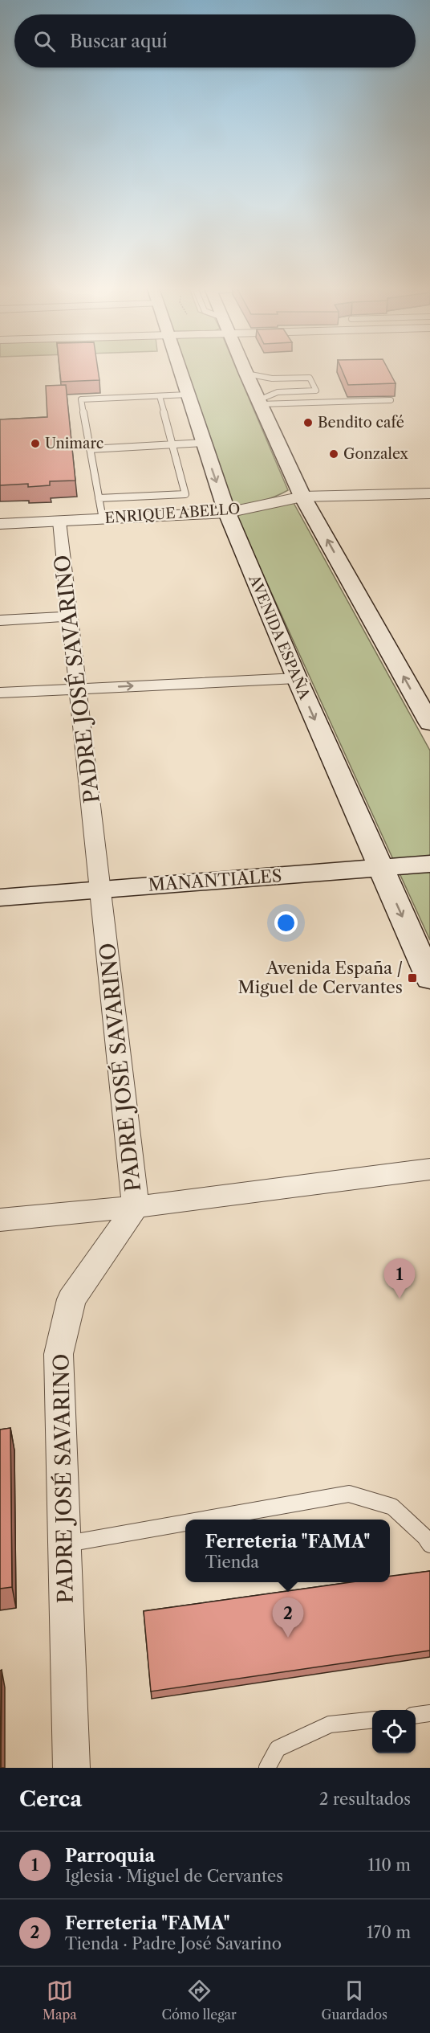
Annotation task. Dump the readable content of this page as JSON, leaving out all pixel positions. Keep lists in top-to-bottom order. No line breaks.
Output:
{"streets":{"main road":["AVENIDA ESPAÑA","MANANTIALES"],"street":["ENRIQUE ABELLO","PADRE JOSÉ SAVARINO"]},"crossings":[["ENRIQUE ABELLO","AVENIDA ESPAÑA"],["ENRIQUE ABELLO","PADRE JOSÉ SAVARINO"],["AVENIDA ESPAÑA","MANANTIALES"],["PADRE JOSÉ SAVARINO","MANANTIALES"]],"places":{"other":["Bendito café","Unimarc","Gonzalex"],"transit":["Avenida España / Miguel de Cervantes"]},"page":{"search":"Buscar aquí","pins":["1","2"],"popup":["Ferreteria \"FAMA\"","Tienda"],"heading":["Cerca","2 resultados"],"list":[{"mark":"1","name":"Parroquia","note":"Iglesia · Miguel de Cervantes","value":"110 m"},{"mark":"2","name":"Ferreteria \"FAMA\"","note":"Tienda · Padre José Savarino","value":"170 m"}],"nav":["Mapa","Cómo llegar","Guardados"]}}
